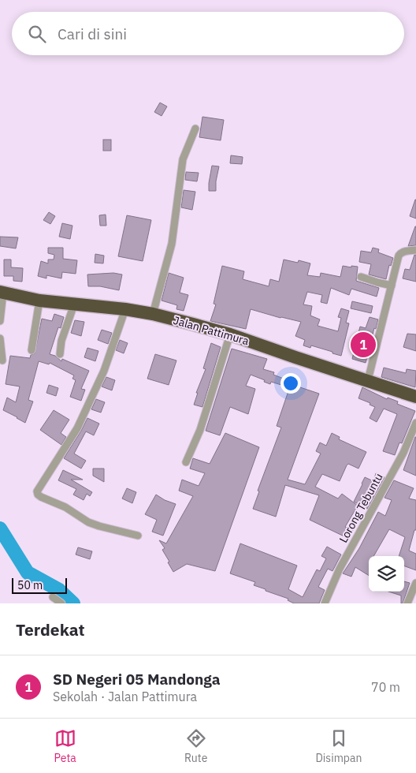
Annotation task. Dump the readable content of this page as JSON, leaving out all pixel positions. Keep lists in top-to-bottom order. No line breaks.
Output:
{"streets":{"highway":["Jalan Pattimura"],"street":["Lorong Tebuntu"]},"scale_bar":"50 m","page":{"search":"Cari di sini","pins":"1","scale":"50 m","heading":"Terdekat","list":[{"mark":"1","name":"SD Negeri 05 Mandonga","note":"Sekolah · Jalan Pattimura","value":"70 m"}],"nav":["Peta","Rute","Disimpan"]}}
